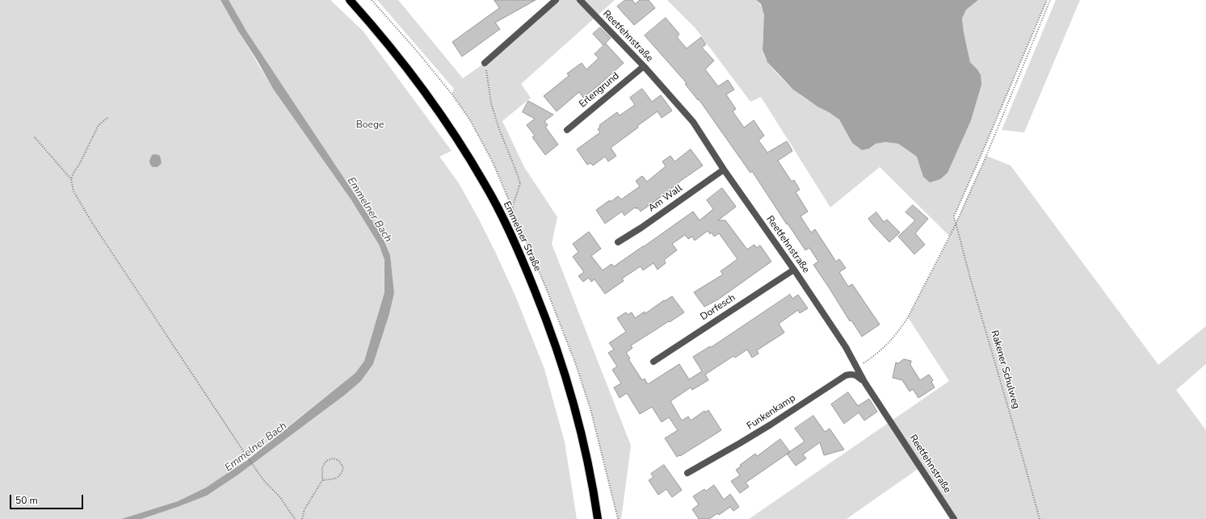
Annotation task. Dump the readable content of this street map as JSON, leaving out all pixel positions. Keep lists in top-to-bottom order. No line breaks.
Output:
{"streets":{"main road":["Emmelner Straße"],"street":["Reetfehnstraße","Erlengrund","Am Wall","Dorfesch","Funkenkamp"],"path":["Rakener Schulweg"]},"crossings":[["Reetfehnstraße","Erlengrund"],["Reetfehnstraße","Am Wall"],["Reetfehnstraße","Dorfesch"],["Reetfehnstraße","Funkenkamp"]],"water":["Emmelner Bach"],"parks":["Boege"],"scale_bar":"50 m"}
